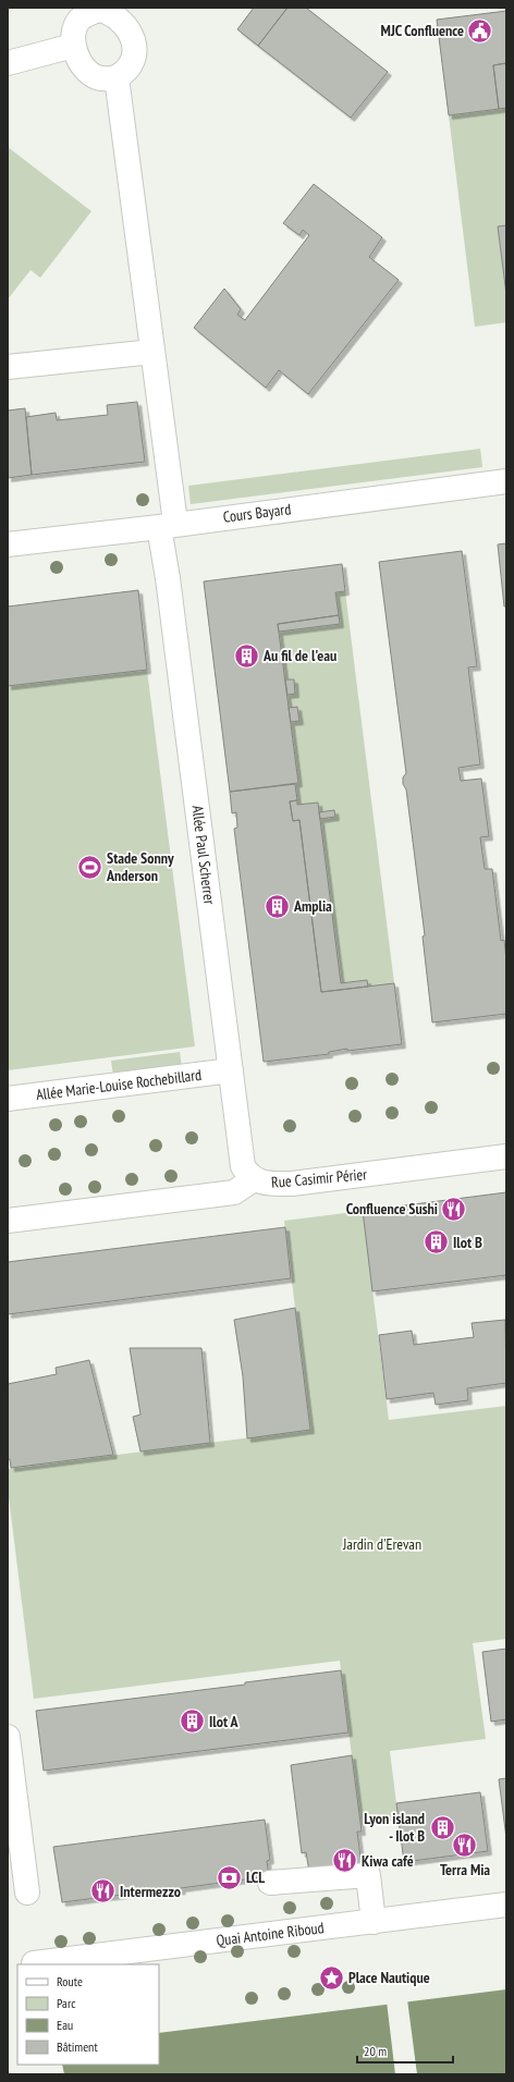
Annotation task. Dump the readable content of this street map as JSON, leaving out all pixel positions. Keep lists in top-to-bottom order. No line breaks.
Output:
{"streets":{"street":["Cours Bayard","Allée Paul Scherrer","Allée Marie-Louise Rochebillard","Rue Casimir Périer","Quai Antoine Riboud"]},"crossings":[["Cours Bayard","Allée Paul Scherrer"],["Allée Paul Scherrer","Allée Marie-Louise Rochebillard"],["Allée Paul Scherrer","Rue Casimir Périer"]],"parks":["Jardin d'Erevan"],"places":{"public building":["MJC Confluence"],"building":["Au fil de l'eau","Amplia","Ilot B","Ilot A","Lyon island - Ilot B"],"sports":["Stade Sonny Anderson"],"restaurant":["Confluence Sushi","Terra Mia","Kiwa café","Intermezzo"],"bank":["LCL"],"place":["Place Nautique"]},"legend":["Route","Parc","Eau","Bâtiment"],"scale_bar":"20 m"}
